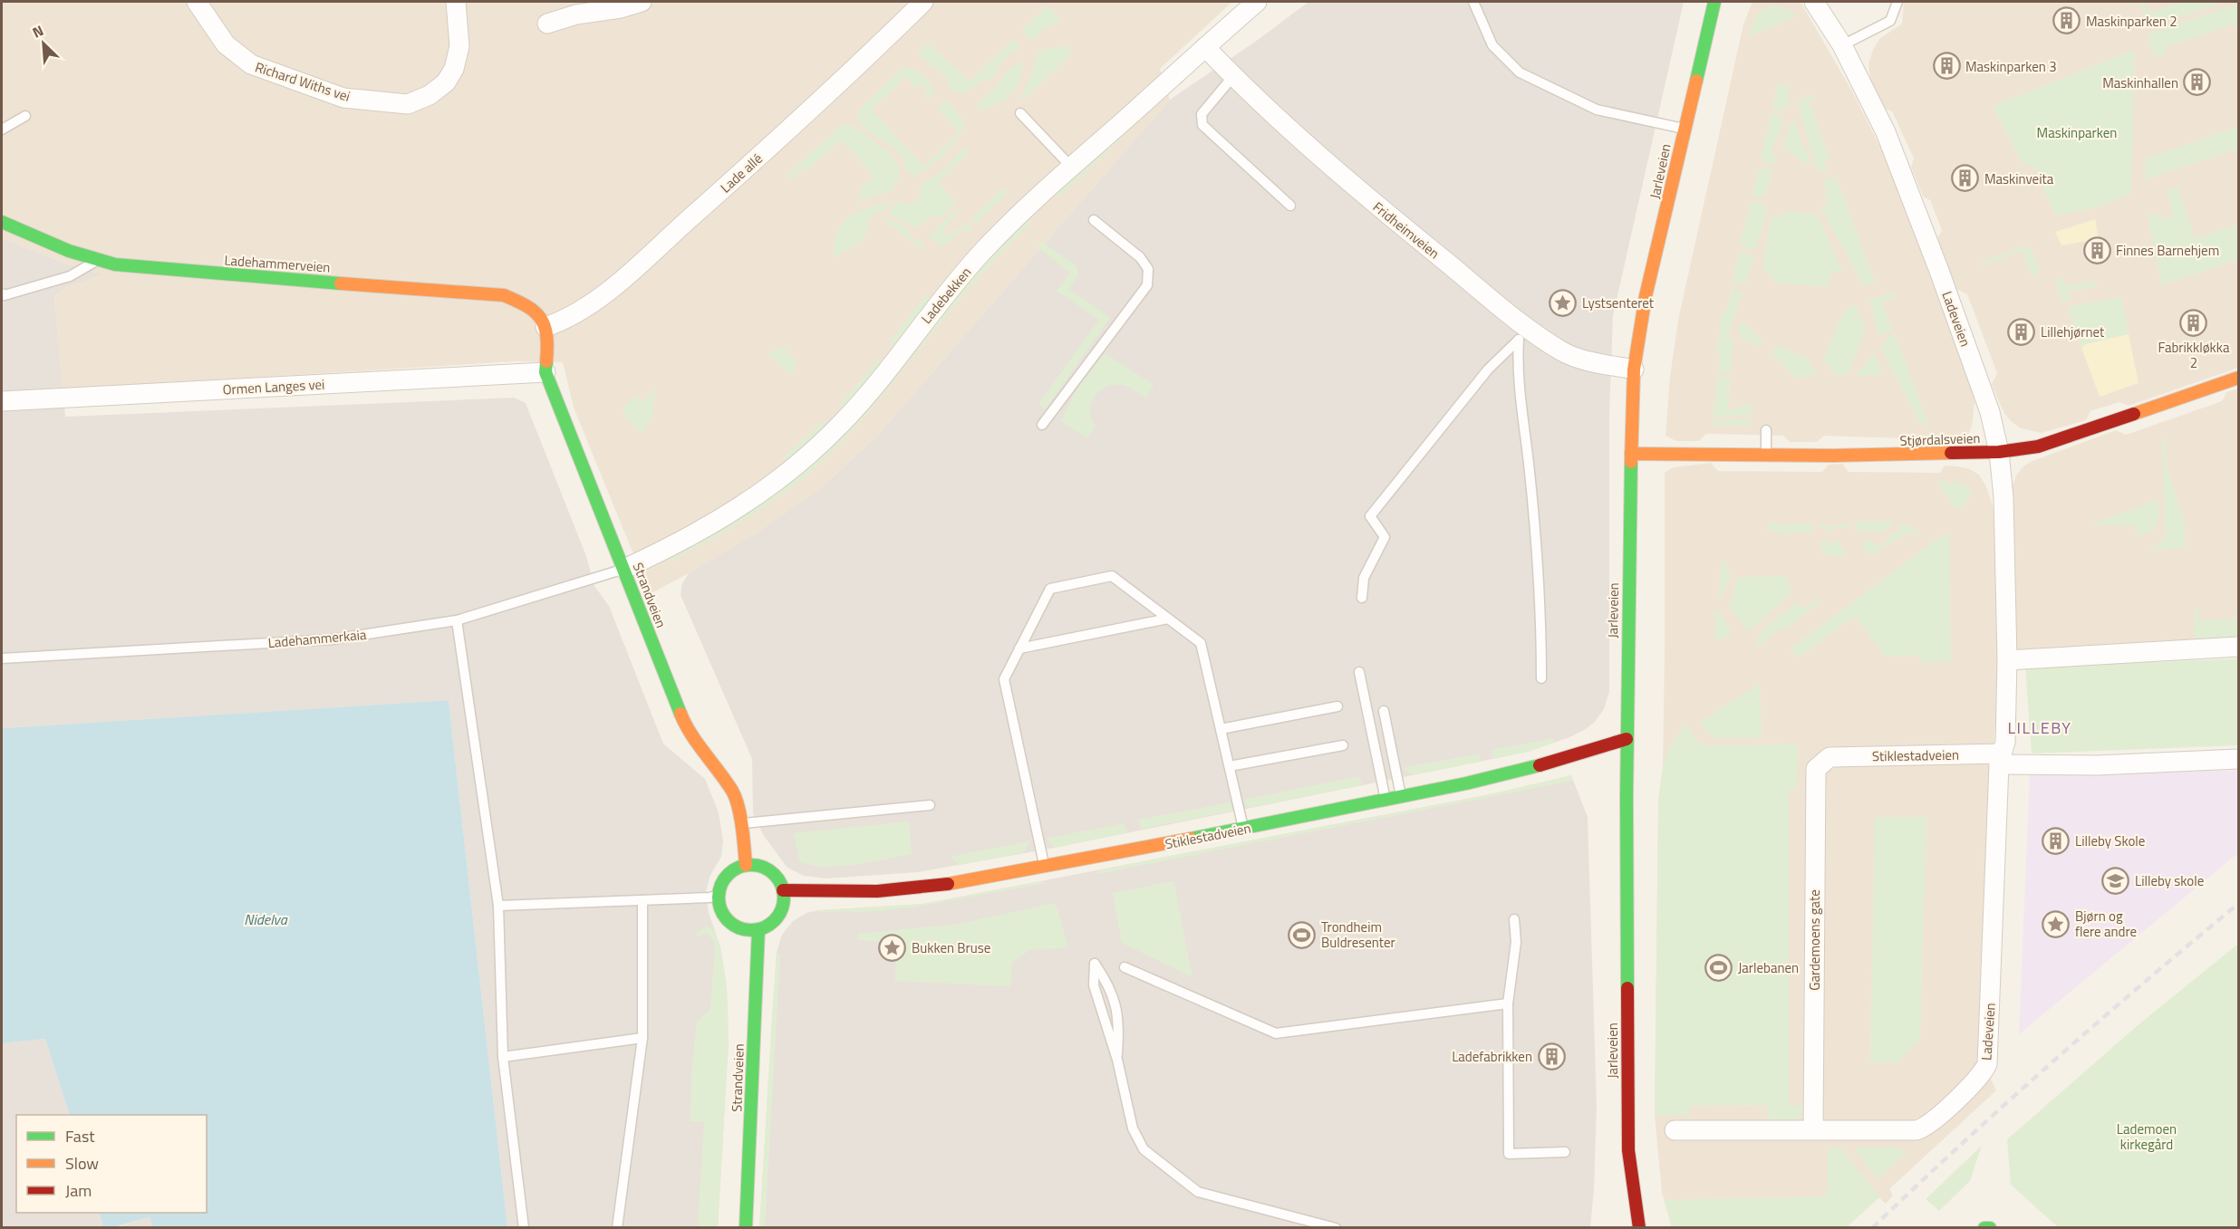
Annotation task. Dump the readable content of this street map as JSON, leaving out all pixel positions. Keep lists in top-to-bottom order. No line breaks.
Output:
{"streets":{"street":["Richard Withs vei","Jarleveien","Lade allé","Fridheimveien","Ladehammerveien","Ladebekken","Ladeveien","Ormen Langes vei","Stjørdalsveien","Strandveien","Stiklestadveien","Gardemoens gate"],"lane":["Ladehammerkaia"]},"crossings":[["Jarleveien","Fridheimveien"],["Jarleveien","Stjørdalsveien"],["Jarleveien","Stiklestadveien"],["Lade allé","Ladehammerveien"],["Lade allé","Strandveien"],["Fridheimveien","Ladebekken"],["Ladehammerveien","Strandveien"],["Ladebekken","Strandveien"],["Ladebekken","Ladehammerkaia"],["Ladeveien","Stjørdalsveien"],["Ladeveien","Stiklestadveien"],["Ladeveien","Gardemoens gate"],["Ormen Langes vei","Strandveien"],["Strandveien","Ladehammerkaia"],["Strandveien","Stiklestadveien"],["Stiklestadveien","Gardemoens gate"]],"districts":["LILLEBY"],"water":["Nidelva"],"parks":["Maskinparken","Lademoen kirkegård"],"places":{"building":["Maskinparken 2","Maskinparken 3","Maskinhallen","Maskinveita","Finnes Barnehjem","Fabrikkløkka 2","Lillehjørnet","Lilleby Skole","Ladefabrikken"],"place":["Lystsenteret","Bjørn og flere andre","Bukken Bruse"],"school or university":["Lilleby skole"],"sports":["Trondheim Buldresenter","Jarlebanen"]},"legend":["Fast","Slow","Jam"],"north":"top left"}
